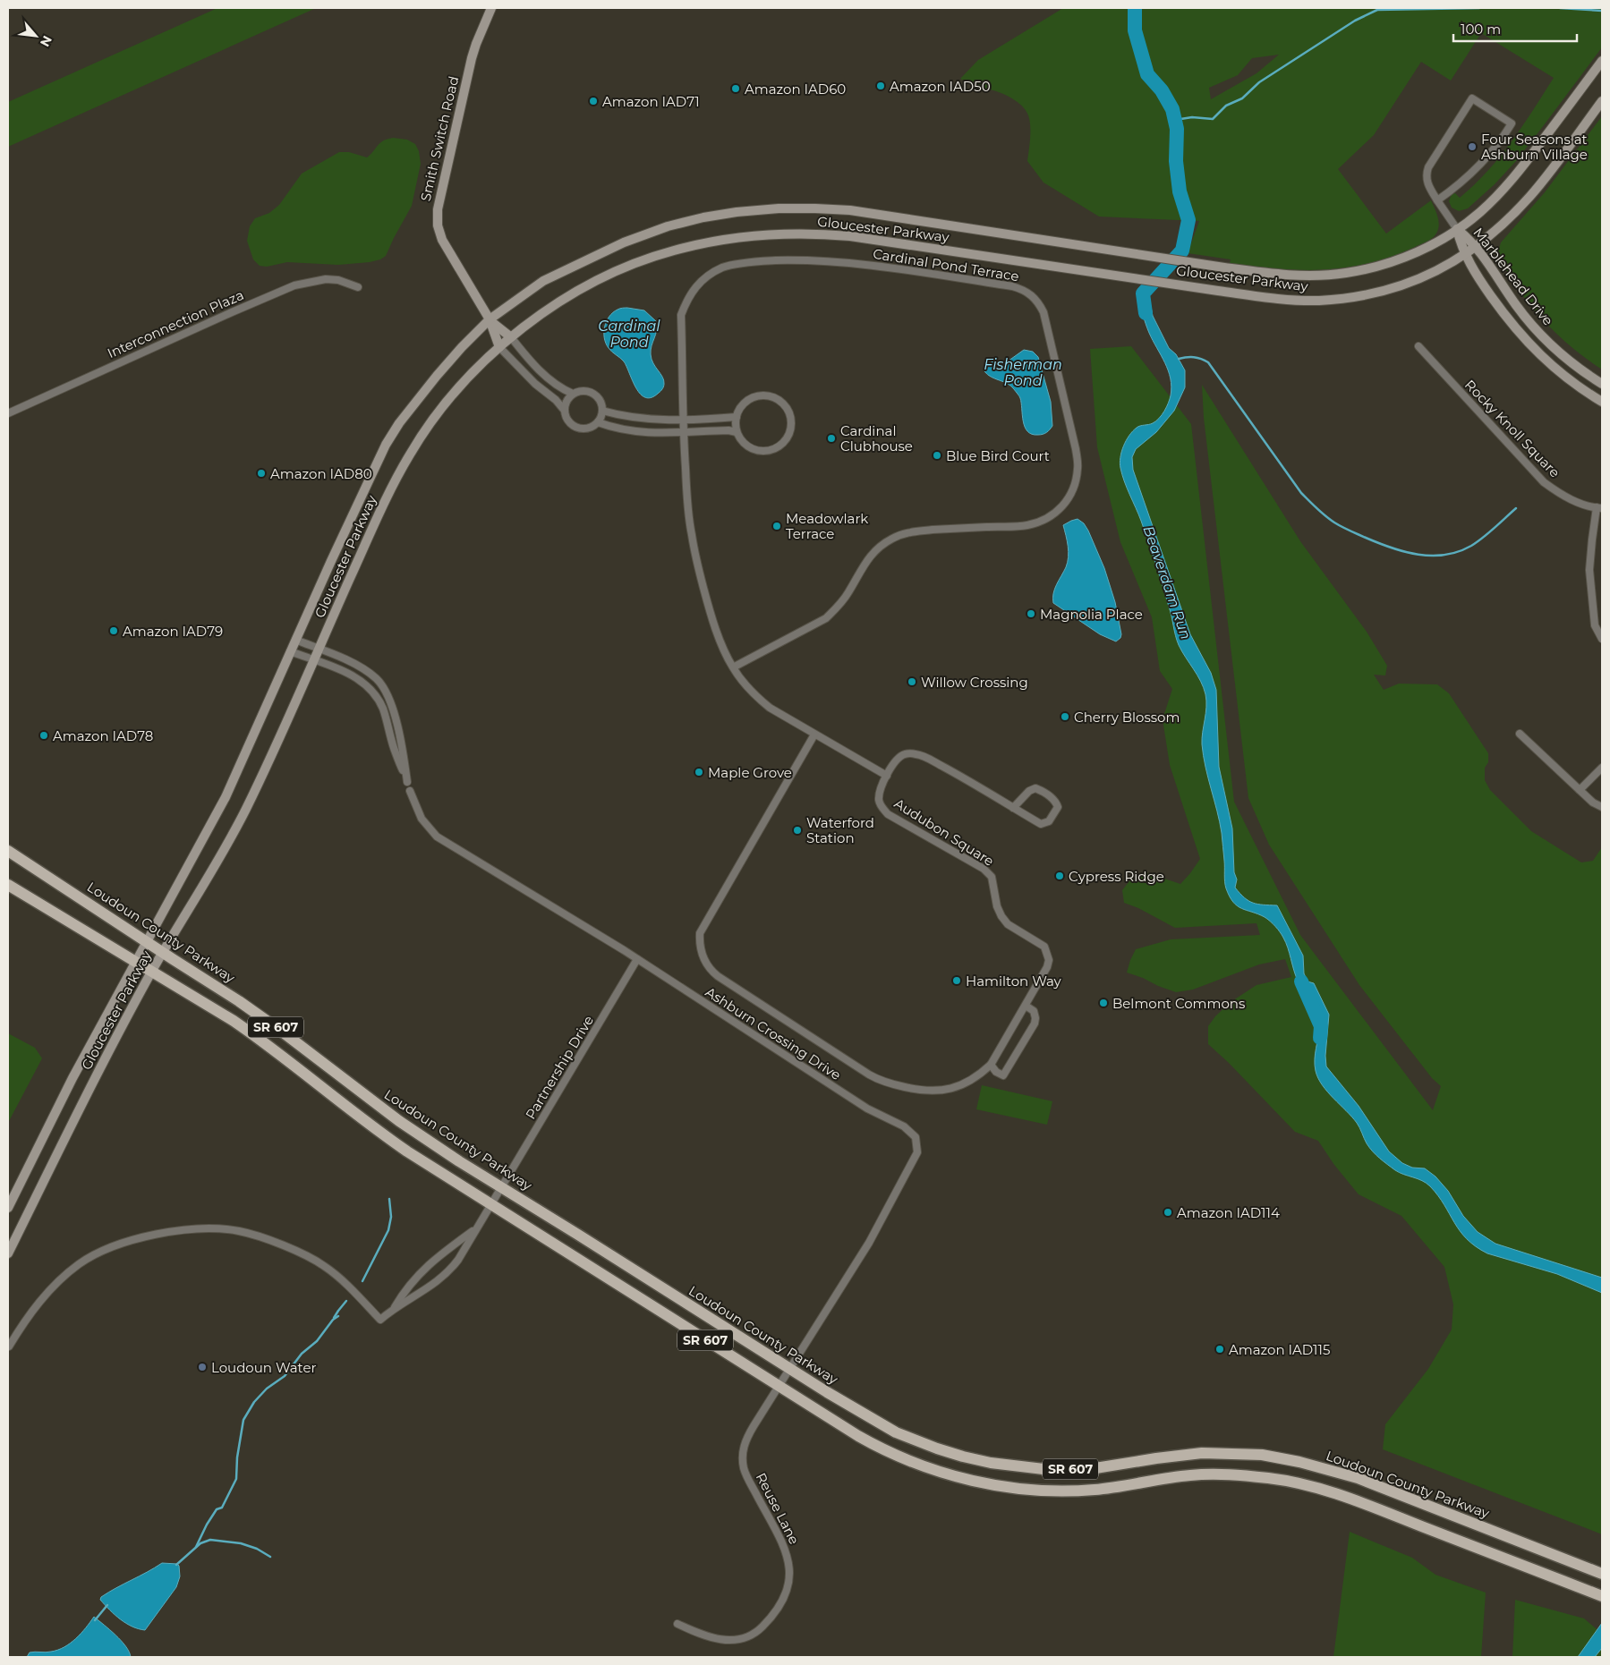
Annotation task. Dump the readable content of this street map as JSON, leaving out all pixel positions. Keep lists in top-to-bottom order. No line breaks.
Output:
{"streets":{"main road":["Smith Switch Road","Gloucester Parkway","Marblehead Drive","Loudoun County Parkway","SR 607"],"street":["Cardinal Pond Terrace","Interconnection Plaza","Rocky Knoll Square","Audubon Square","Ashburn Crossing Drive","Partnership Drive","Reuse Lane"]},"crossings":[["Smith Switch Road","Gloucester Parkway"],["Gloucester Parkway","Marblehead Drive"],["Gloucester Parkway","Loudoun County Parkway"],["Gloucester Parkway","SR 607"],["Cardinal Pond Terrace","Audubon Square"],["Loudoun County Parkway","Ashburn Crossing Drive"],["Loudoun County Parkway","Partnership Drive"],["Loudoun County Parkway","Reuse Lane"],["SR 607","Partnership Drive"],["SR 607","Reuse Lane"],["Ashburn Crossing Drive","Partnership Drive"],["Ashburn Crossing Drive","Reuse Lane"]],"water":["Cardinal Pond","Fisherman Pond","Beaverdam Run"],"places":["Amazon IAD50","Amazon IAD60","Amazon IAD71","Four Seasons at Ashburn Village","Cardinal Clubhouse","Blue Bird Court","Amazon IAD80","Meadowlark Terrace","Magnolia Place","Amazon IAD79","Willow Crossing","Cherry Blossom","Amazon IAD78","Maple Grove","Waterford Station","Cypress Ridge","Hamilton Way","Belmont Commons","Amazon IAD114","Amazon IAD115","Loudoun Water"],"scale_bar":"100 m","north":"bottom right"}
